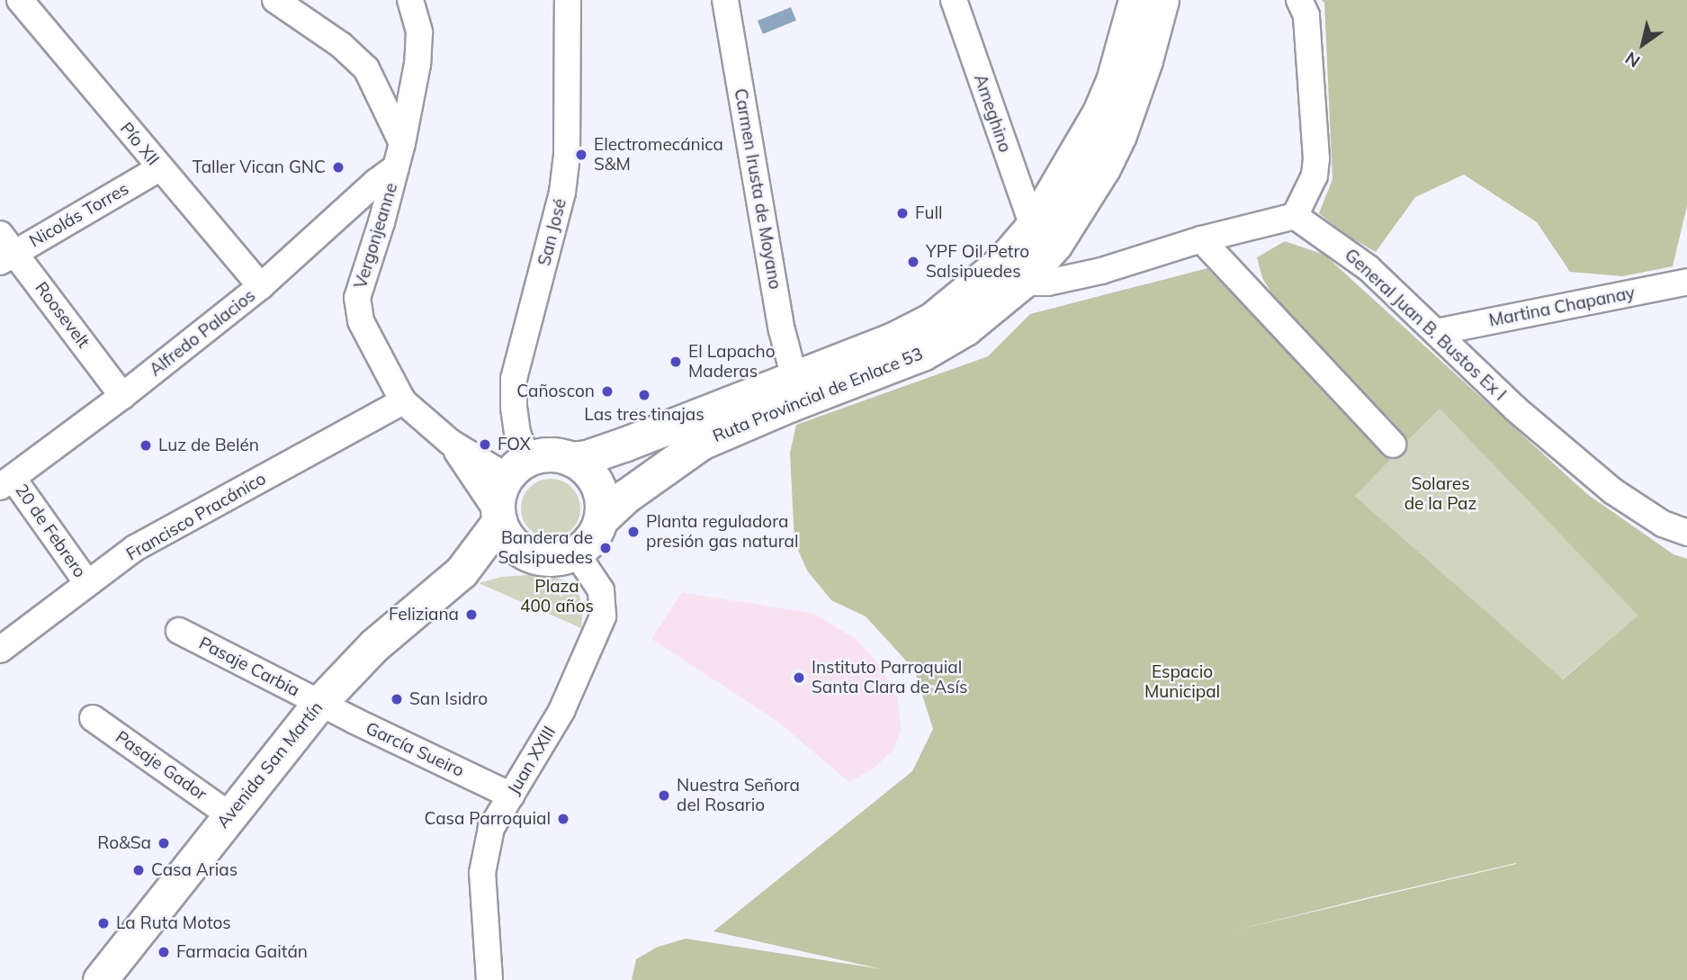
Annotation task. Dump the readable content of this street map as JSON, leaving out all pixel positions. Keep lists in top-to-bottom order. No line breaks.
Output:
{"streets":{"main road":["Ruta Provincial de Enlace 53","Avenida San Martín"],"street":["Ameghino","Pío XII","Carmen Irusta de Moyano","Nicolás Torres","San José","Vergonjeanne","Martina Chapanay","Roosevelt","General Juan B. Bustos Ex I","Alfredo Palacios","Francisco Pracánico","20 de Febrero","Pasaje Carbia","García Sueiro","Juan XXIII","Pasaje Gador"]},"crossings":[["Ameghino","Ruta Provincial de Enlace 53"],["Pío XII","Nicolás Torres"],["Pío XII","Alfredo Palacios"],["Carmen Irusta de Moyano","Ruta Provincial de Enlace 53"],["Nicolás Torres","Roosevelt"],["San José","Vergonjeanne"],["San José","Ruta Provincial de Enlace 53"],["San José","Juan XXIII"],["San José","Avenida San Martín"],["Vergonjeanne","Alfredo Palacios"],["Vergonjeanne","Ruta Provincial de Enlace 53"],["Vergonjeanne","Francisco Pracánico"],["Vergonjeanne","Juan XXIII"],["Vergonjeanne","Avenida San Martín"],["Martina Chapanay","General Juan B. Bustos Ex I"],["Roosevelt","Alfredo Palacios"],["Alfredo Palacios","20 de Febrero"],["Ruta Provincial de Enlace 53","Juan XXIII"],["Ruta Provincial de Enlace 53","Avenida San Martín"],["Francisco Pracánico","20 de Febrero"],["Pasaje Carbia","García Sueiro"],["Pasaje Carbia","Avenida San Martín"],["García Sueiro","Juan XXIII"],["García Sueiro","Avenida San Martín"],["Juan XXIII","Avenida San Martín"],["Avenida San Martín","Pasaje Gador"]],"parks":["Solares de la Paz","Plaza 400 años","Espacio Municipal"],"places":["Electromecánica S&M","Taller Vican GNC","Full","YPF Oil Petro Salsipuedes","El Lapacho Maderas","Cañoscon","Las tres tinajas","FOX","Luz de Belén","Planta reguladora presión gas natural","Bandera de Salsipuedes","Feliziana","Instituto Parroquial Santa Clara de Asís","San Isidro","Nuestra Señora del Rosario","Casa Parroquial","Ro&Sa","Casa Arias","La Ruta Motos","Farmacia Gaitán"],"north":"bottom left"}
